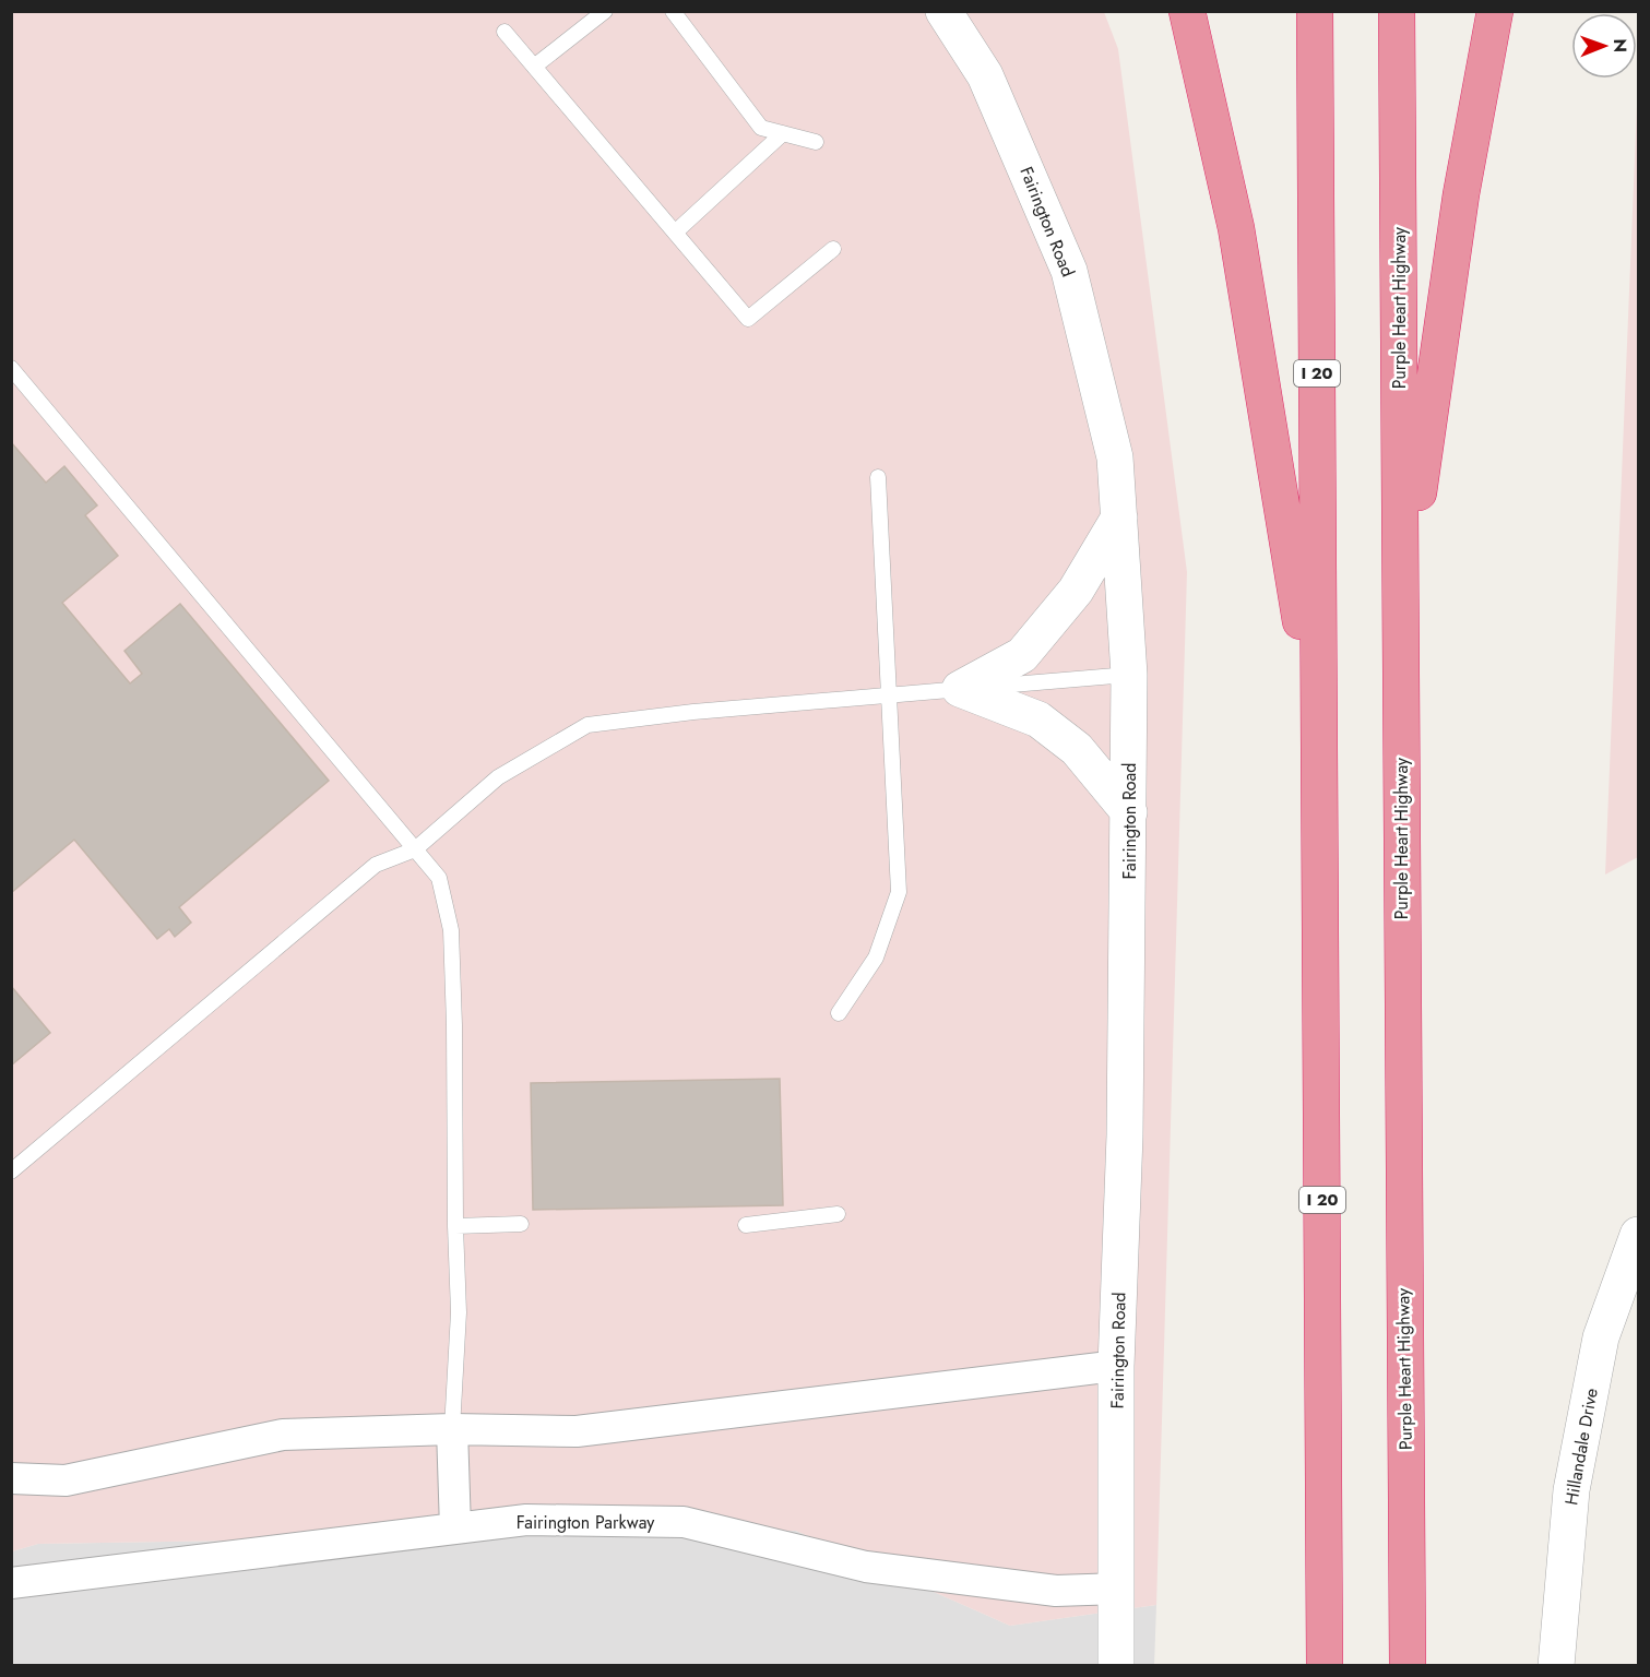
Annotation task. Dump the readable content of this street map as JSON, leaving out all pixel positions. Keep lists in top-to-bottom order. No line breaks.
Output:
{"streets":{"highway":["Purple Heart Highway","I 20"],"street":["Fairington Road","Hillandale Drive","Fairington Parkway"]},"crossings":[["Fairington Road","Fairington Parkway"]],"north":"right"}
